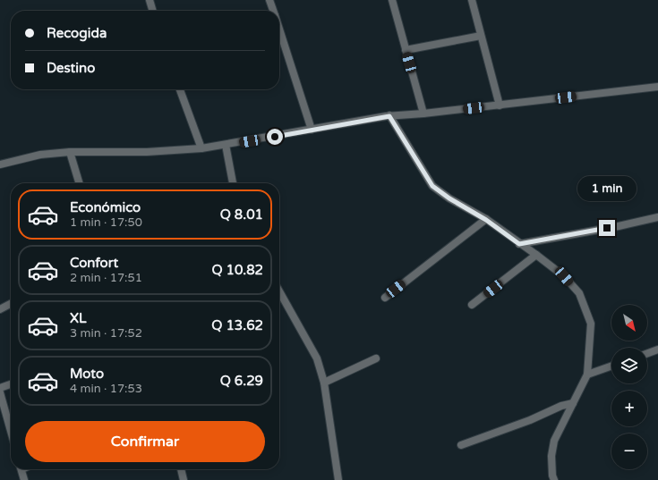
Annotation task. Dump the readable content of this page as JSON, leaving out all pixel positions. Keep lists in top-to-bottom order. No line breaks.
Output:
{"north":"bottom right","page":{"banner":["Recogida","Destino"],"bubble":"1 min","list":[{"name":"Económico","note":"1 min · 17:50","value":"Q 8.01"},{"name":"Confort","note":"2 min · 17:51","value":"Q 10.82"},{"name":"XL","note":"3 min · 17:52","value":"Q 13.62"},{"name":"Moto","note":"4 min · 17:53","value":"Q 6.29"}],"map_buttons":["+","−"],"buttons":"Confirmar"}}
